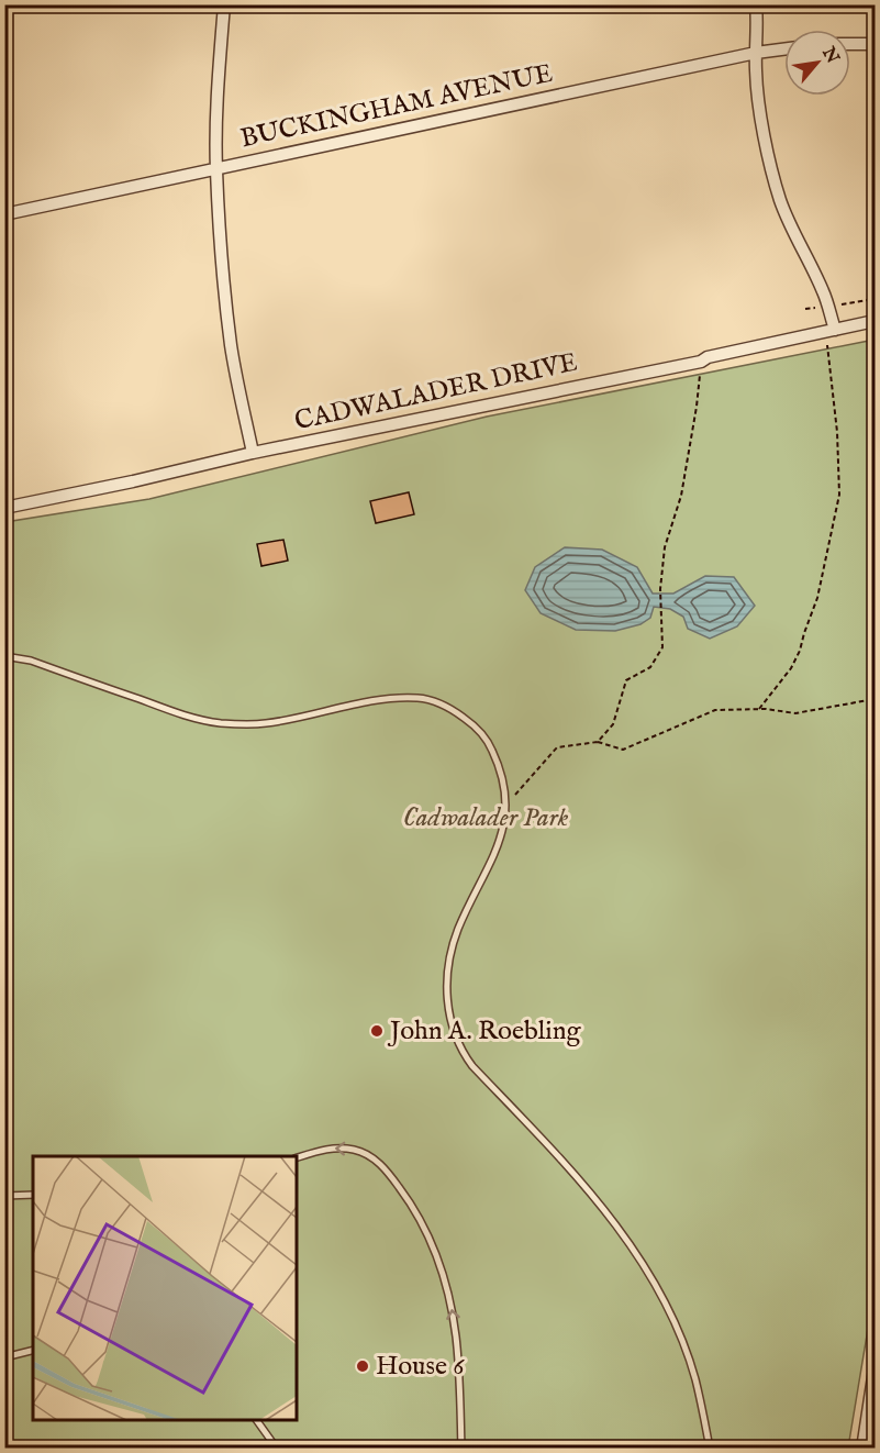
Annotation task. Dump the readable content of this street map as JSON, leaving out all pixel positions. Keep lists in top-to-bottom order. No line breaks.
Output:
{"streets":{"street":["BUCKINGHAM AVENUE","CADWALADER DRIVE"]},"parks":["Cadwalader Park"],"places":["John A. Roebling","House 6"],"north":"top right"}
